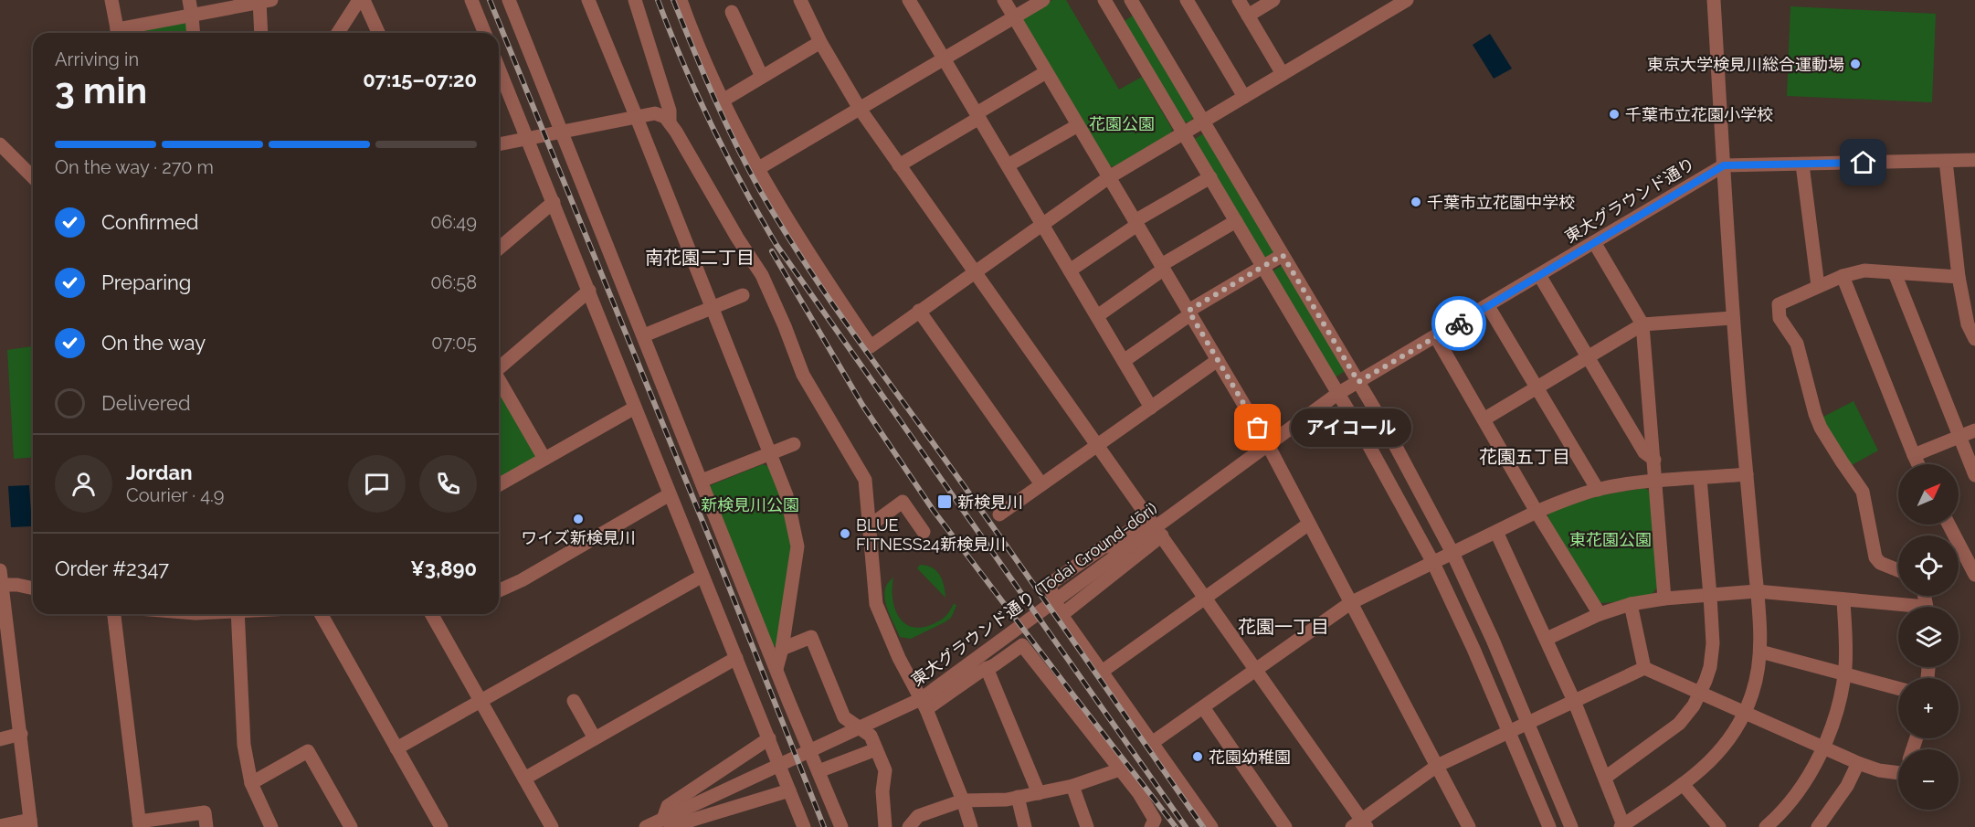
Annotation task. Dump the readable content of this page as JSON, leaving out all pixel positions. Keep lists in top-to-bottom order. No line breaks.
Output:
{"streets":{"street":["東大グラウンド通り","東大グラウンド通り (Tōdai Ground-dōri)"]},"crossings":[["東大グラウンド通り","東大グラウンド通り (Tōdai Ground-dōri)"]],"districts":["南花園二丁目","花園五丁目","花園一丁目"],"parks":["花園公園","新検見川公園","東花園公園"],"places":{"other":["東京大学検見川総合運動場","千葉市立花園小学校","千葉市立花園中学校","アイコール","ワイズ新検見川","BLUE FITNESS24新検見川","花園幼稚園"],"transit":["新検見川"]},"north":"top right","page":{"heading":["3 min","Arriving in","07:15–07:20"],"panel":["Jordan","Courier · 4.9","Order #2347","¥3,890"],"bar":"On the way · 270 m","list":[["Confirmed","06:49"],["Preparing","06:58"],["On the way","07:05"],"Delivered"],"bubble":"アイコール","map_buttons":["+","−"]}}
